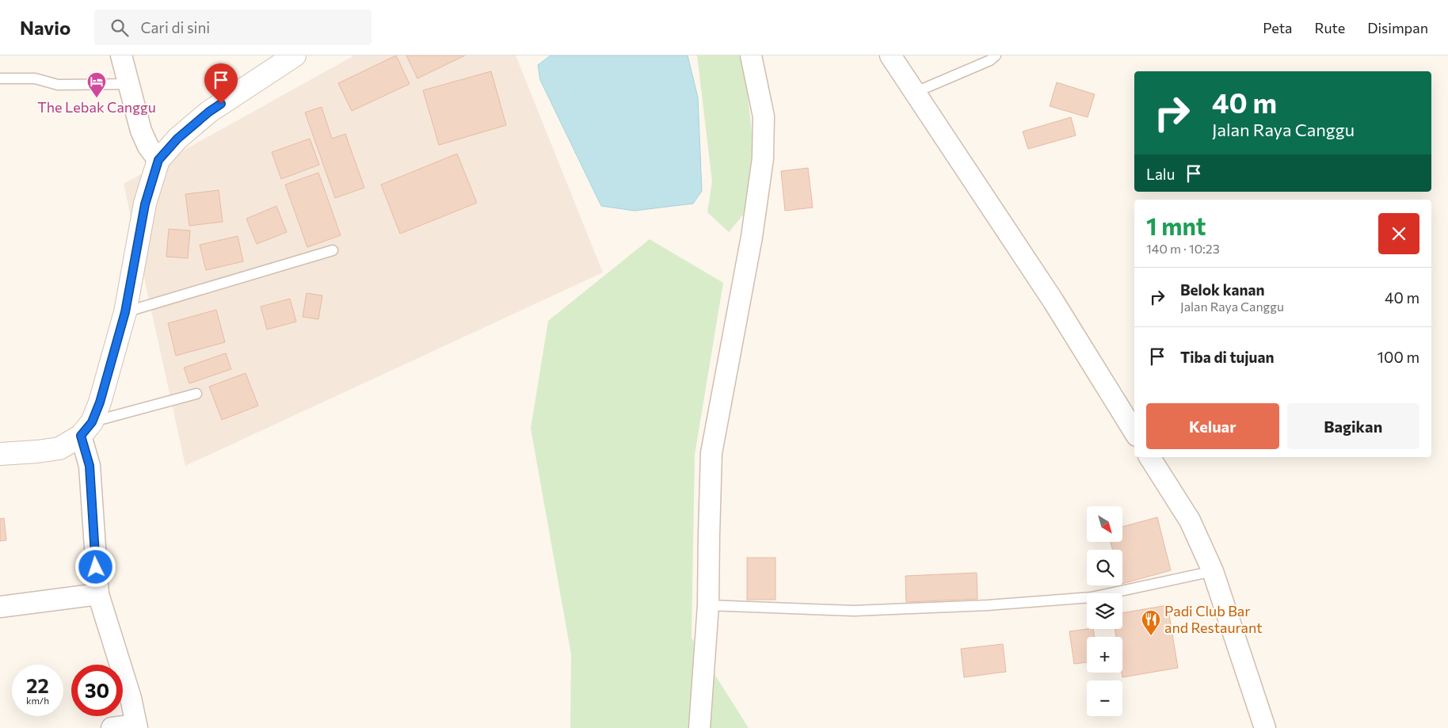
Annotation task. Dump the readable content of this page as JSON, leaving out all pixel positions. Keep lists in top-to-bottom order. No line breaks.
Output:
{"places":{"hotel":["The Lebak Canggu"],"restaurant":["Padi Club Bar and Restaurant"]},"north":"bottom right","page":{"header":"Navio","search":"Cari di sini","nav":["Peta","Rute","Disimpan"],"turn":["40 m","Jalan Raya Canggu"],"then":"Lalu","heading":["1 mnt","140 m · 10:23"],"list":[{"name":"Belok kanan","note":"Jalan Raya Canggu","value":"40 m"},{"name":"Tiba di tujuan","value":"100 m"}],"buttons":["Keluar","Bagikan"],"map_buttons":["+","−"],"speed":"22 km/h","limit":"30"}}
